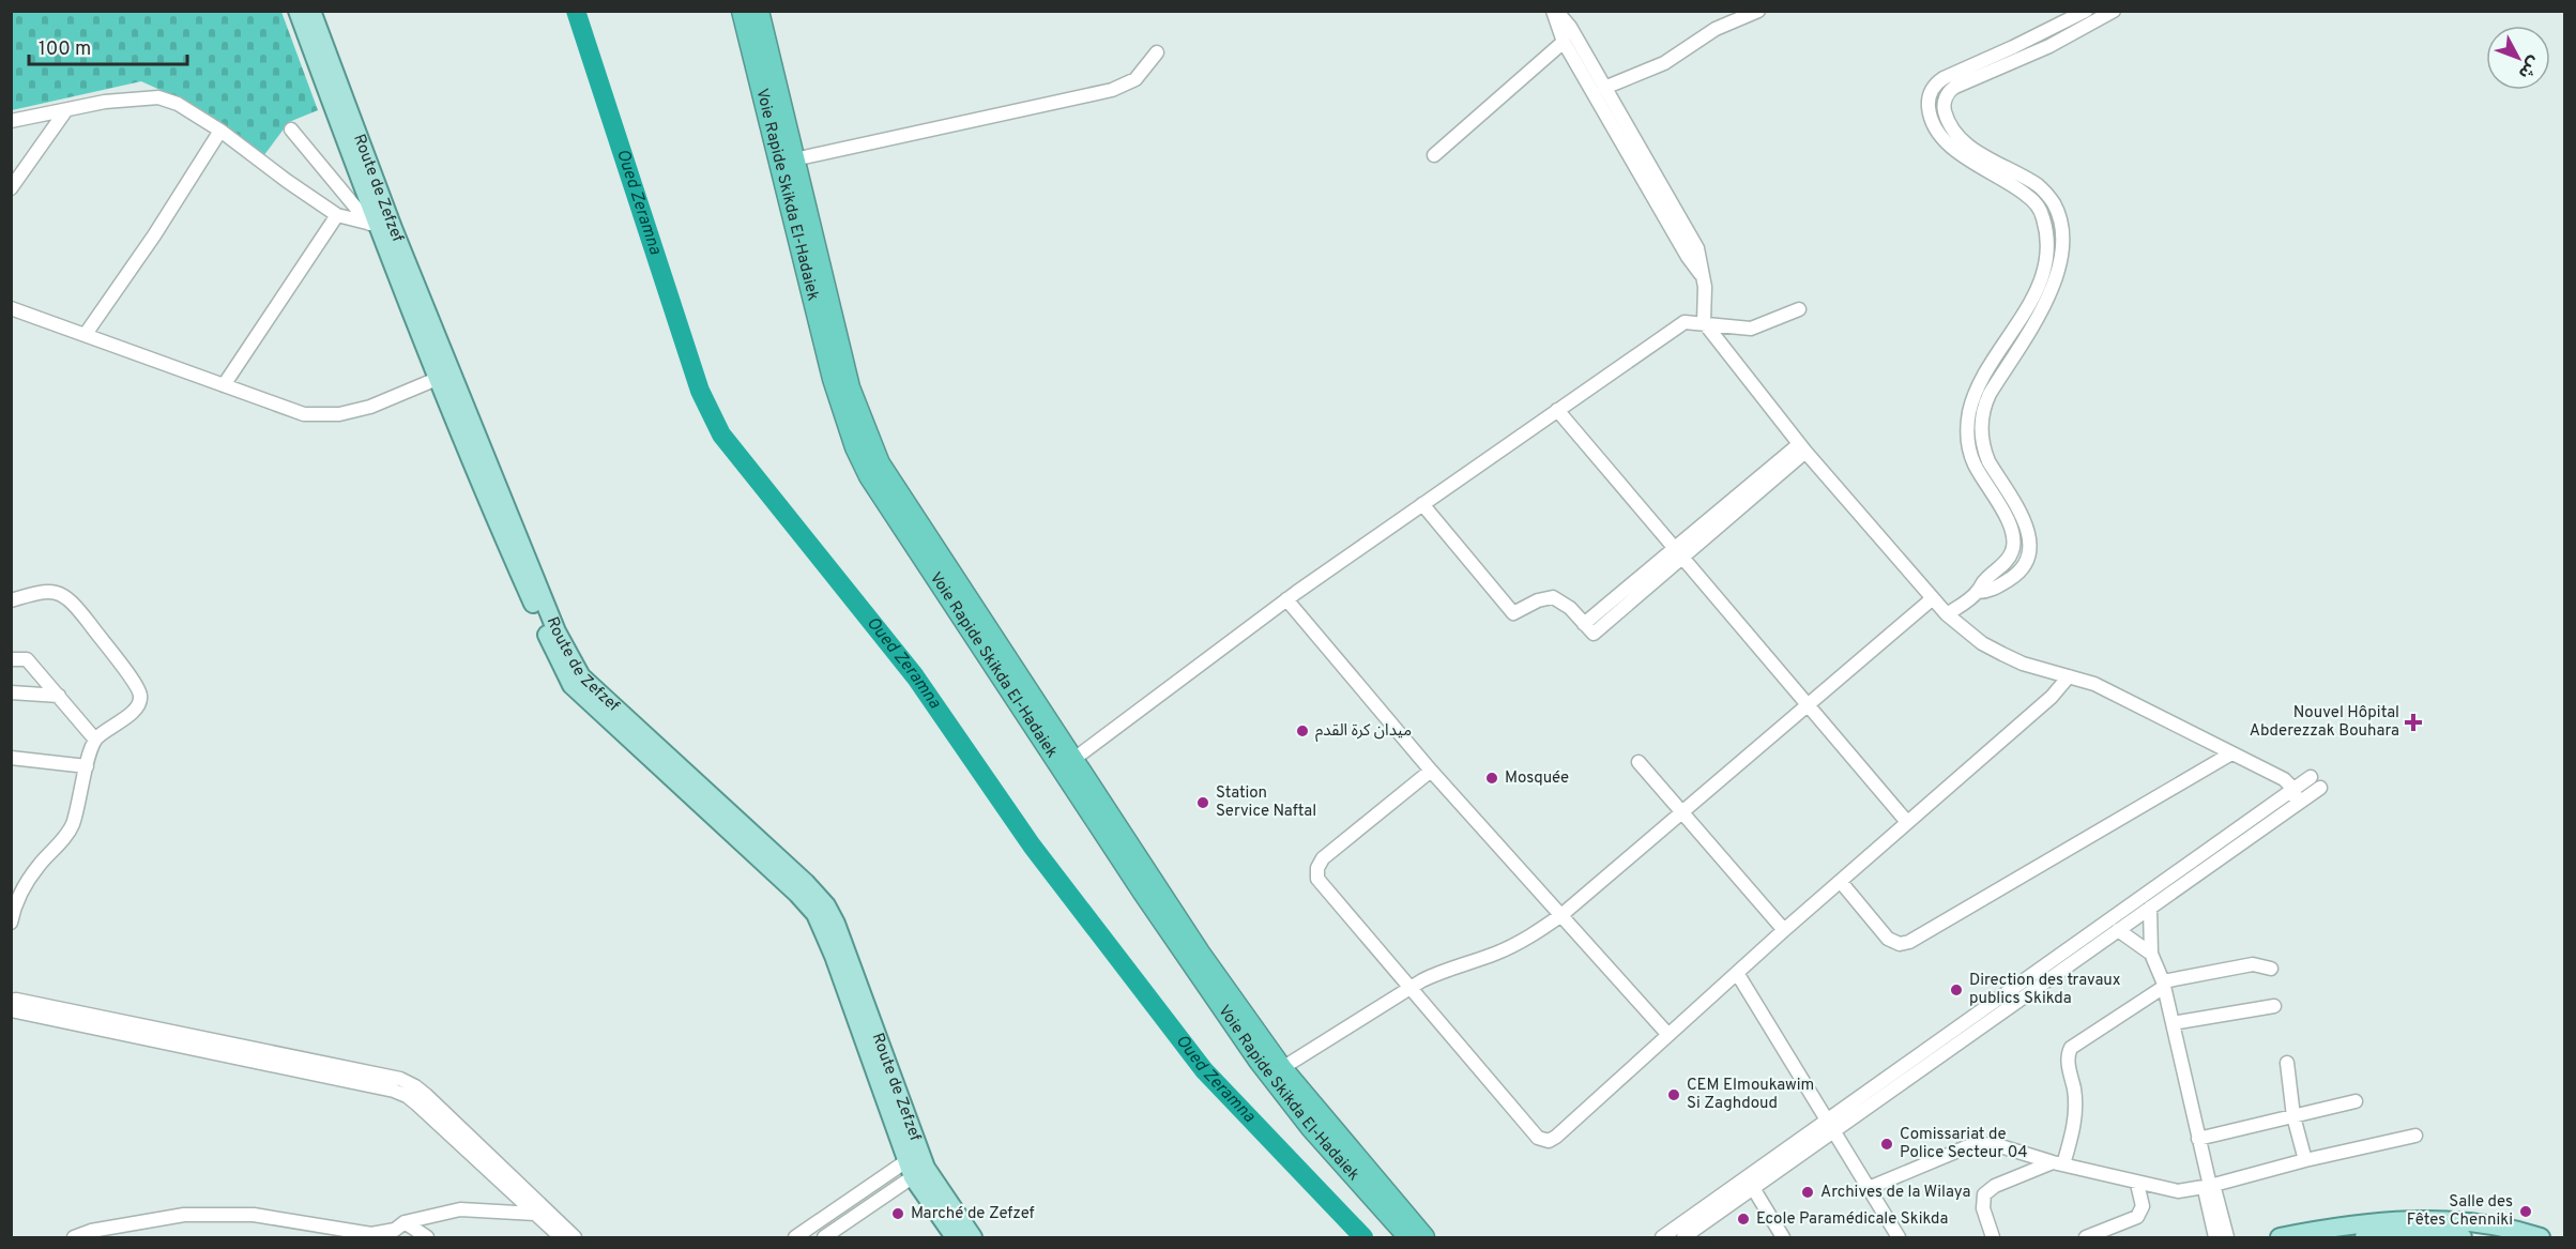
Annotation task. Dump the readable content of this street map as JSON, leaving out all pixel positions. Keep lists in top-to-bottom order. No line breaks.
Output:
{"streets":{"highway":["Voie Rapide Skikda El-Hadaiek"],"main road":["Route de Zefzef"]},"water":["Oued Zeramna"],"places":{"health":["Nouvel Hôpital Abderezzak Bouhara"],"other":["ميدان كرة القدم","Mosquée","Station Service Naftal","Direction des travaux publics Skikda","CEM Elmoukawim Si Zaghdoud","Comissariat de Police Secteur 04","Archives de la Wilaya","Salle des Fêtes Chenniki","Marché de Zefzef","Ecole Paramédicale Skikda"]},"scale_bar":"100 m","north":"bottom right"}
